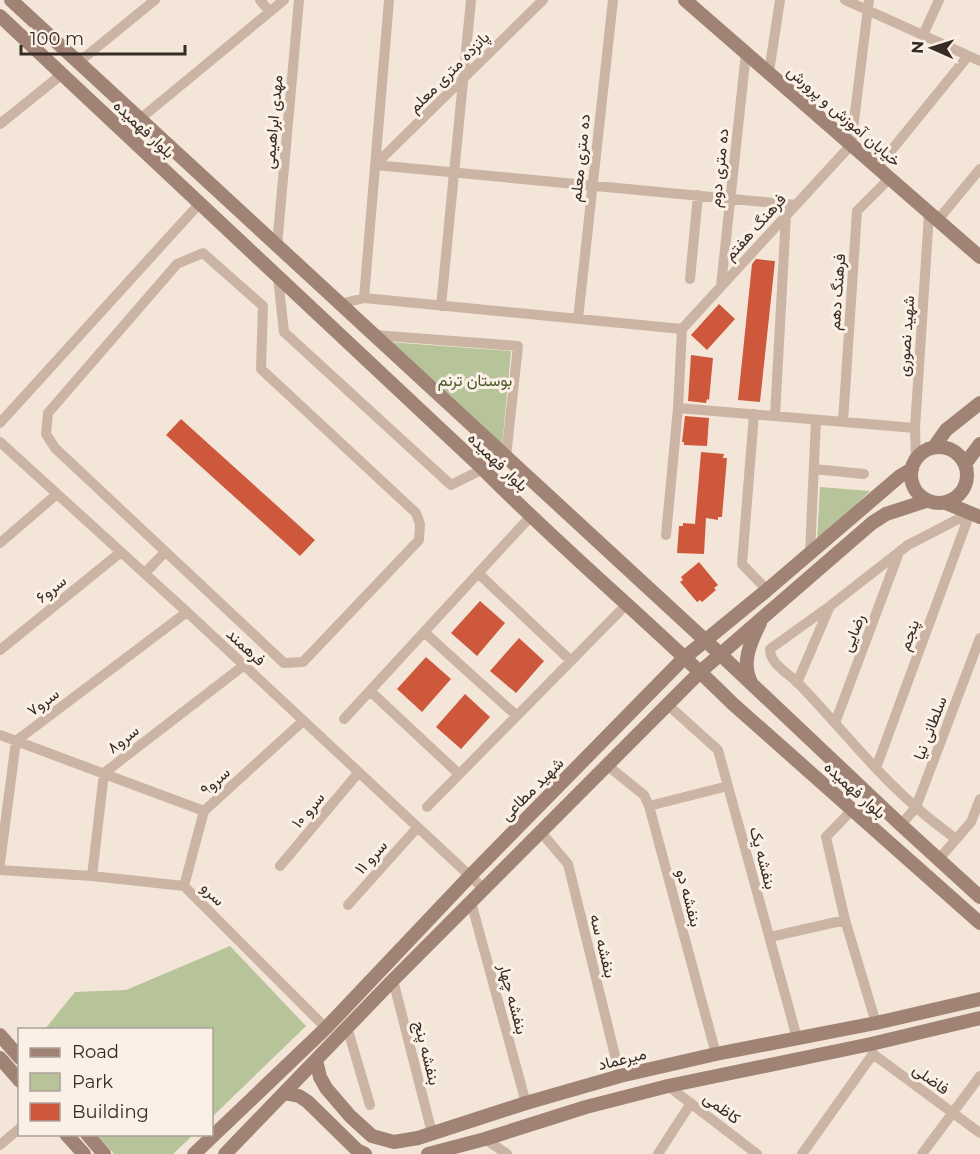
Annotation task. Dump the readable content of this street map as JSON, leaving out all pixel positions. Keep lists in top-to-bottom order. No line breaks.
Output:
{"streets":{"street":["پانزده متری معلم","خیابان آموزش و پرورش","مهدی ابراهیمی","بلوار فهمیده","ده متری معلم","ده متری دوم","فرهنگ هفتم","فرهنگ دهم","شهید نصوری","سرو۶","رضایی","پنجم","فرهمند","سرو۷","سلطانی نیا","سرو۸","سرو۹","شهید مطاعی","سرو ۱۰","۱۱ سرو","بنفشه یک","سرو","بنفشه دو","بنفشه سه","بنفشه چهار","بنفشه پنج","میرعماد","فاضلی","کاظمی"]},"crossings":[["خیابان آموزش و پرورش","ده متری دوم"],["خیابان آموزش و پرورش","فرهنگ هفتم"],["خیابان آموزش و پرورش","فرهنگ دهم"],["خیابان آموزش و پرورش","شهید نصوری"],["مهدی ابراهیمی","بلوار فهمیده"],["بلوار فهمیده","سلطانی نیا"],["بلوار فهمیده","شهید مطاعی"],["ده متری دوم","فرهنگ هفتم"],["شهید نصوری","شهید مطاعی"],["سرو۶","فرهمند"],["فرهمند","سرو۷"],["فرهمند","سرو۸"],["فرهمند","سرو۹"],["فرهمند","شهید مطاعی"],["فرهمند","سرو ۱۰"],["فرهمند","۱۱ سرو"],["سرو۸","سرو"],["سرو۹","سرو"],["شهید مطاعی","سرو"],["بنفشه یک","میرعماد"],["بنفشه دو","میرعماد"],["بنفشه سه","میرعماد"],["بنفشه چهار","میرعماد"],["بنفشه پنج","میرعماد"]],"parks":["بوستان ترنم"],"legend":["Road","Park","Building"],"scale_bar":"100 m","north":"left"}
